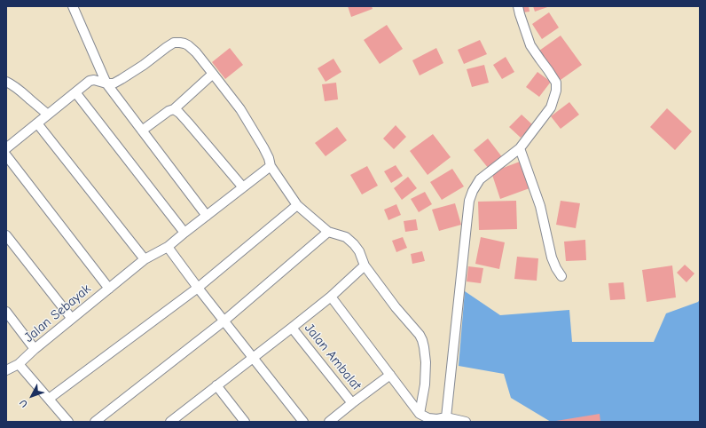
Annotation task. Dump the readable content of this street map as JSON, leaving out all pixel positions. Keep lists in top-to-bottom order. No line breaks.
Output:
{"streets":{"street":["Jalan Sebayak","Jalan Ambalat"]},"north":"bottom left"}
